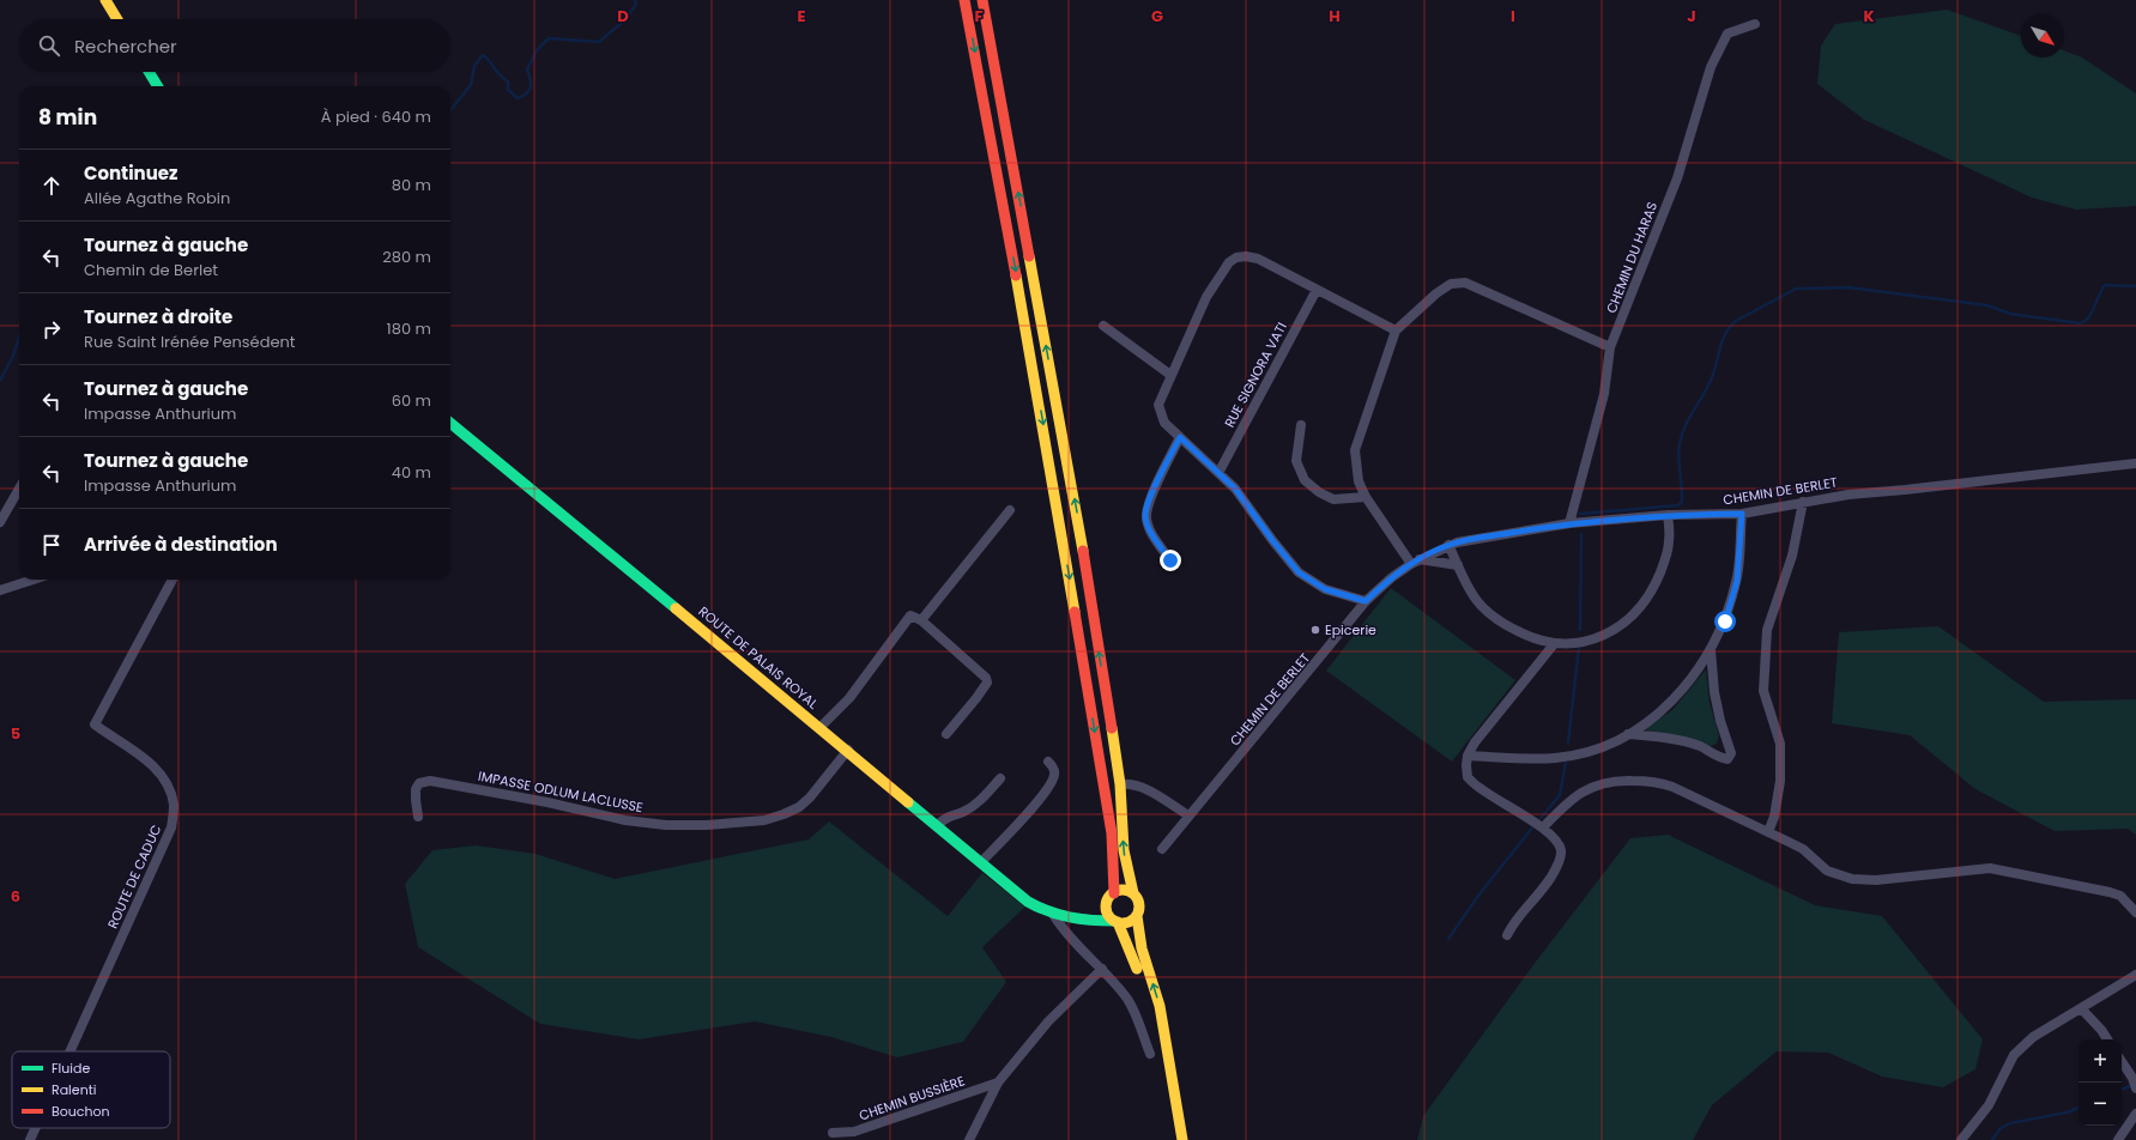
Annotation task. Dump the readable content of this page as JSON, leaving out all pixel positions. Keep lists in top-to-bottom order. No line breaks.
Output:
{"streets":{"main road":["ROUTE DE PALAIS ROYAL"],"street":["CHEMIN DU HARAS","RUE SIGNORA VATI","CHEMIN DE BERLET","IMPASSE ODLUM LACLUSSE","ROUTE DE CADUC","CHEMIN BUSSIÈRE"]},"crossings":[["CHEMIN DU HARAS","CHEMIN DE BERLET"],["ROUTE DE PALAIS ROYAL","IMPASSE ODLUM LACLUSSE"]],"places":["Epicerie"],"legend":["Fluide","Ralenti","Bouchon"],"north":"bottom right","page":{"search":"Rechercher","heading":["8 min","À pied · 640 m"],"list":[["Continuez","Allée Agathe Robin","80 m"],["Tournez à gauche","Chemin de Berlet","280 m"],["Tournez à droite","Rue Saint Irénée Pensédent","180 m"],["Tournez à gauche","Impasse Anthurium","60 m"],["Tournez à gauche","Impasse Anthurium","40 m"],"Arrivée à destination"],"map_buttons":["+","−"]},"grid":{"columns":["D","E","F","G","H","I","J","K"],"rows":["5","6"]}}
